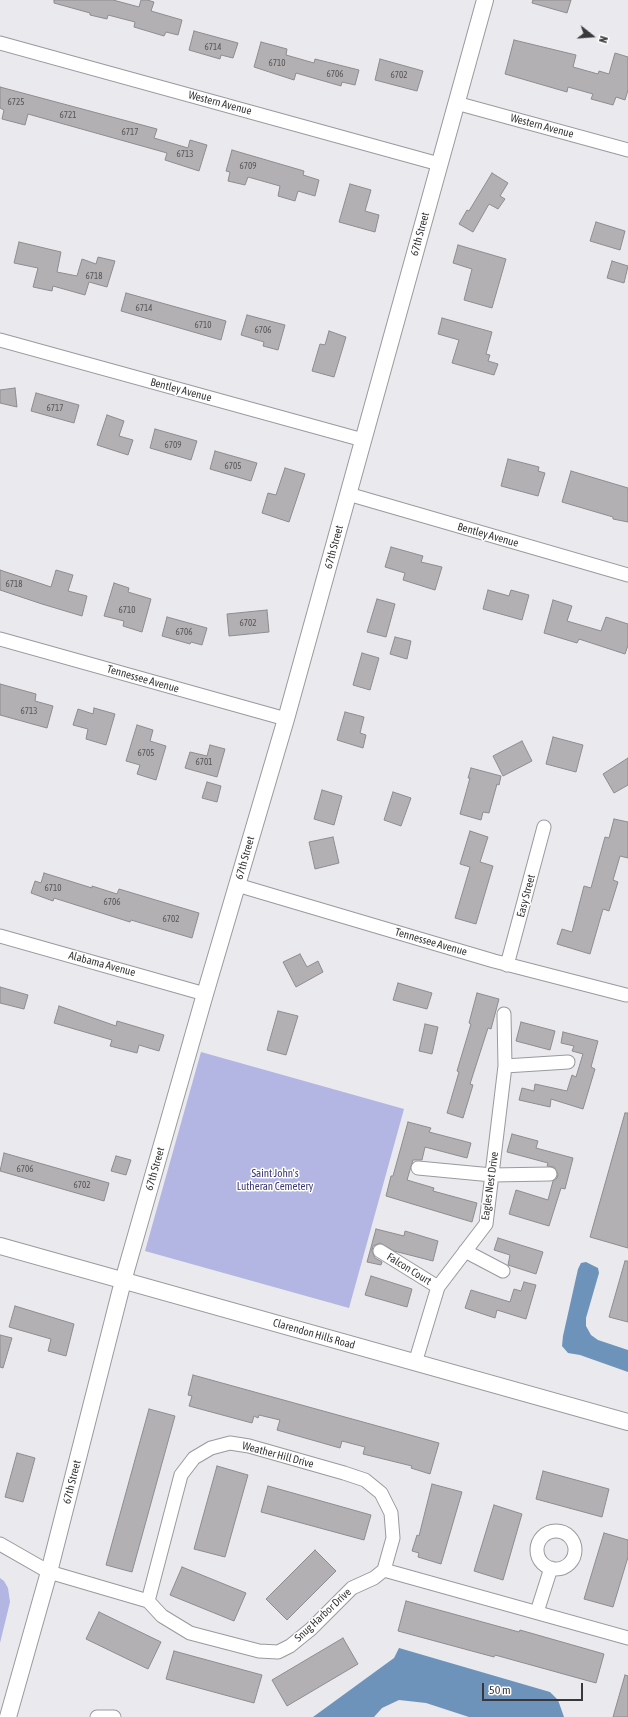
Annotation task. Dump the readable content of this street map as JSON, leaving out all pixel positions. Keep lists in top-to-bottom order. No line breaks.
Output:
{"streets":{"street":["Western Avenue","67th Street","Bentley Avenue","Tennessee Avenue","Easy Street","Alabama Avenue","Eagles Nest Drive","Falcon Court","Clarendon Hills Road","Weather Hill Drive","Snug Harbor Drive"]},"crossings":[["Western Avenue","67th Street"],["67th Street","Bentley Avenue"],["67th Street","Tennessee Avenue"],["67th Street","Alabama Avenue"],["67th Street","Clarendon Hills Road"],["Tennessee Avenue","Easy Street"],["Eagles Nest Drive","Falcon Court"],["Eagles Nest Drive","Clarendon Hills Road"],["Weather Hill Drive","Snug Harbor Drive"]],"parks":["Saint John's Lutheran Cemetery"],"house_numbers":["6714","6710","6706","6702","6725","6721","6717","6713","6709","6718","6714","6710","6706","6717","6709","6705","6718","6710","6702","6706","6713","6705","6701","6710","6706","6702","6706","6702"],"scale_bar":"50 m","north":"right"}
